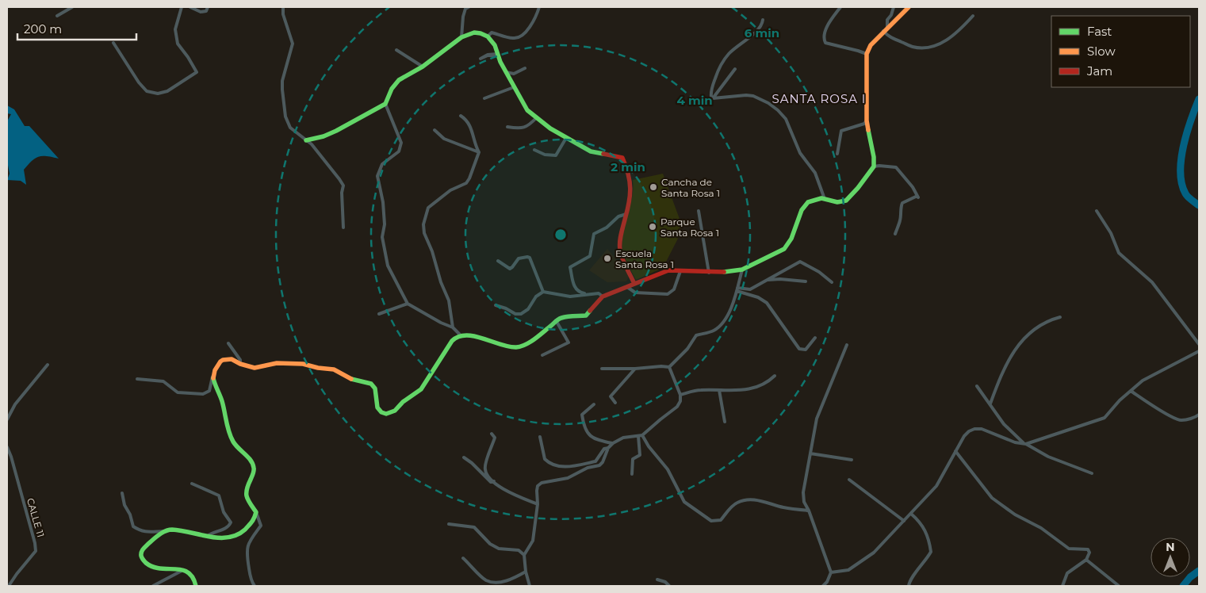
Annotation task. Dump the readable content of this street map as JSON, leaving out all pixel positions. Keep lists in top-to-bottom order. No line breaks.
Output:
{"streets":{"street":["CALLE 11"]},"districts":["SANTA ROSA I"],"places":["Cancha de Santa Rosa 1","Parque Santa Rosa 1","Escuela Santa Rosa 1"],"legend":["Fast","Slow","Jam"],"scale_bar":"200 m","north":"top","rings":["6 min","4 min","2 min"]}
